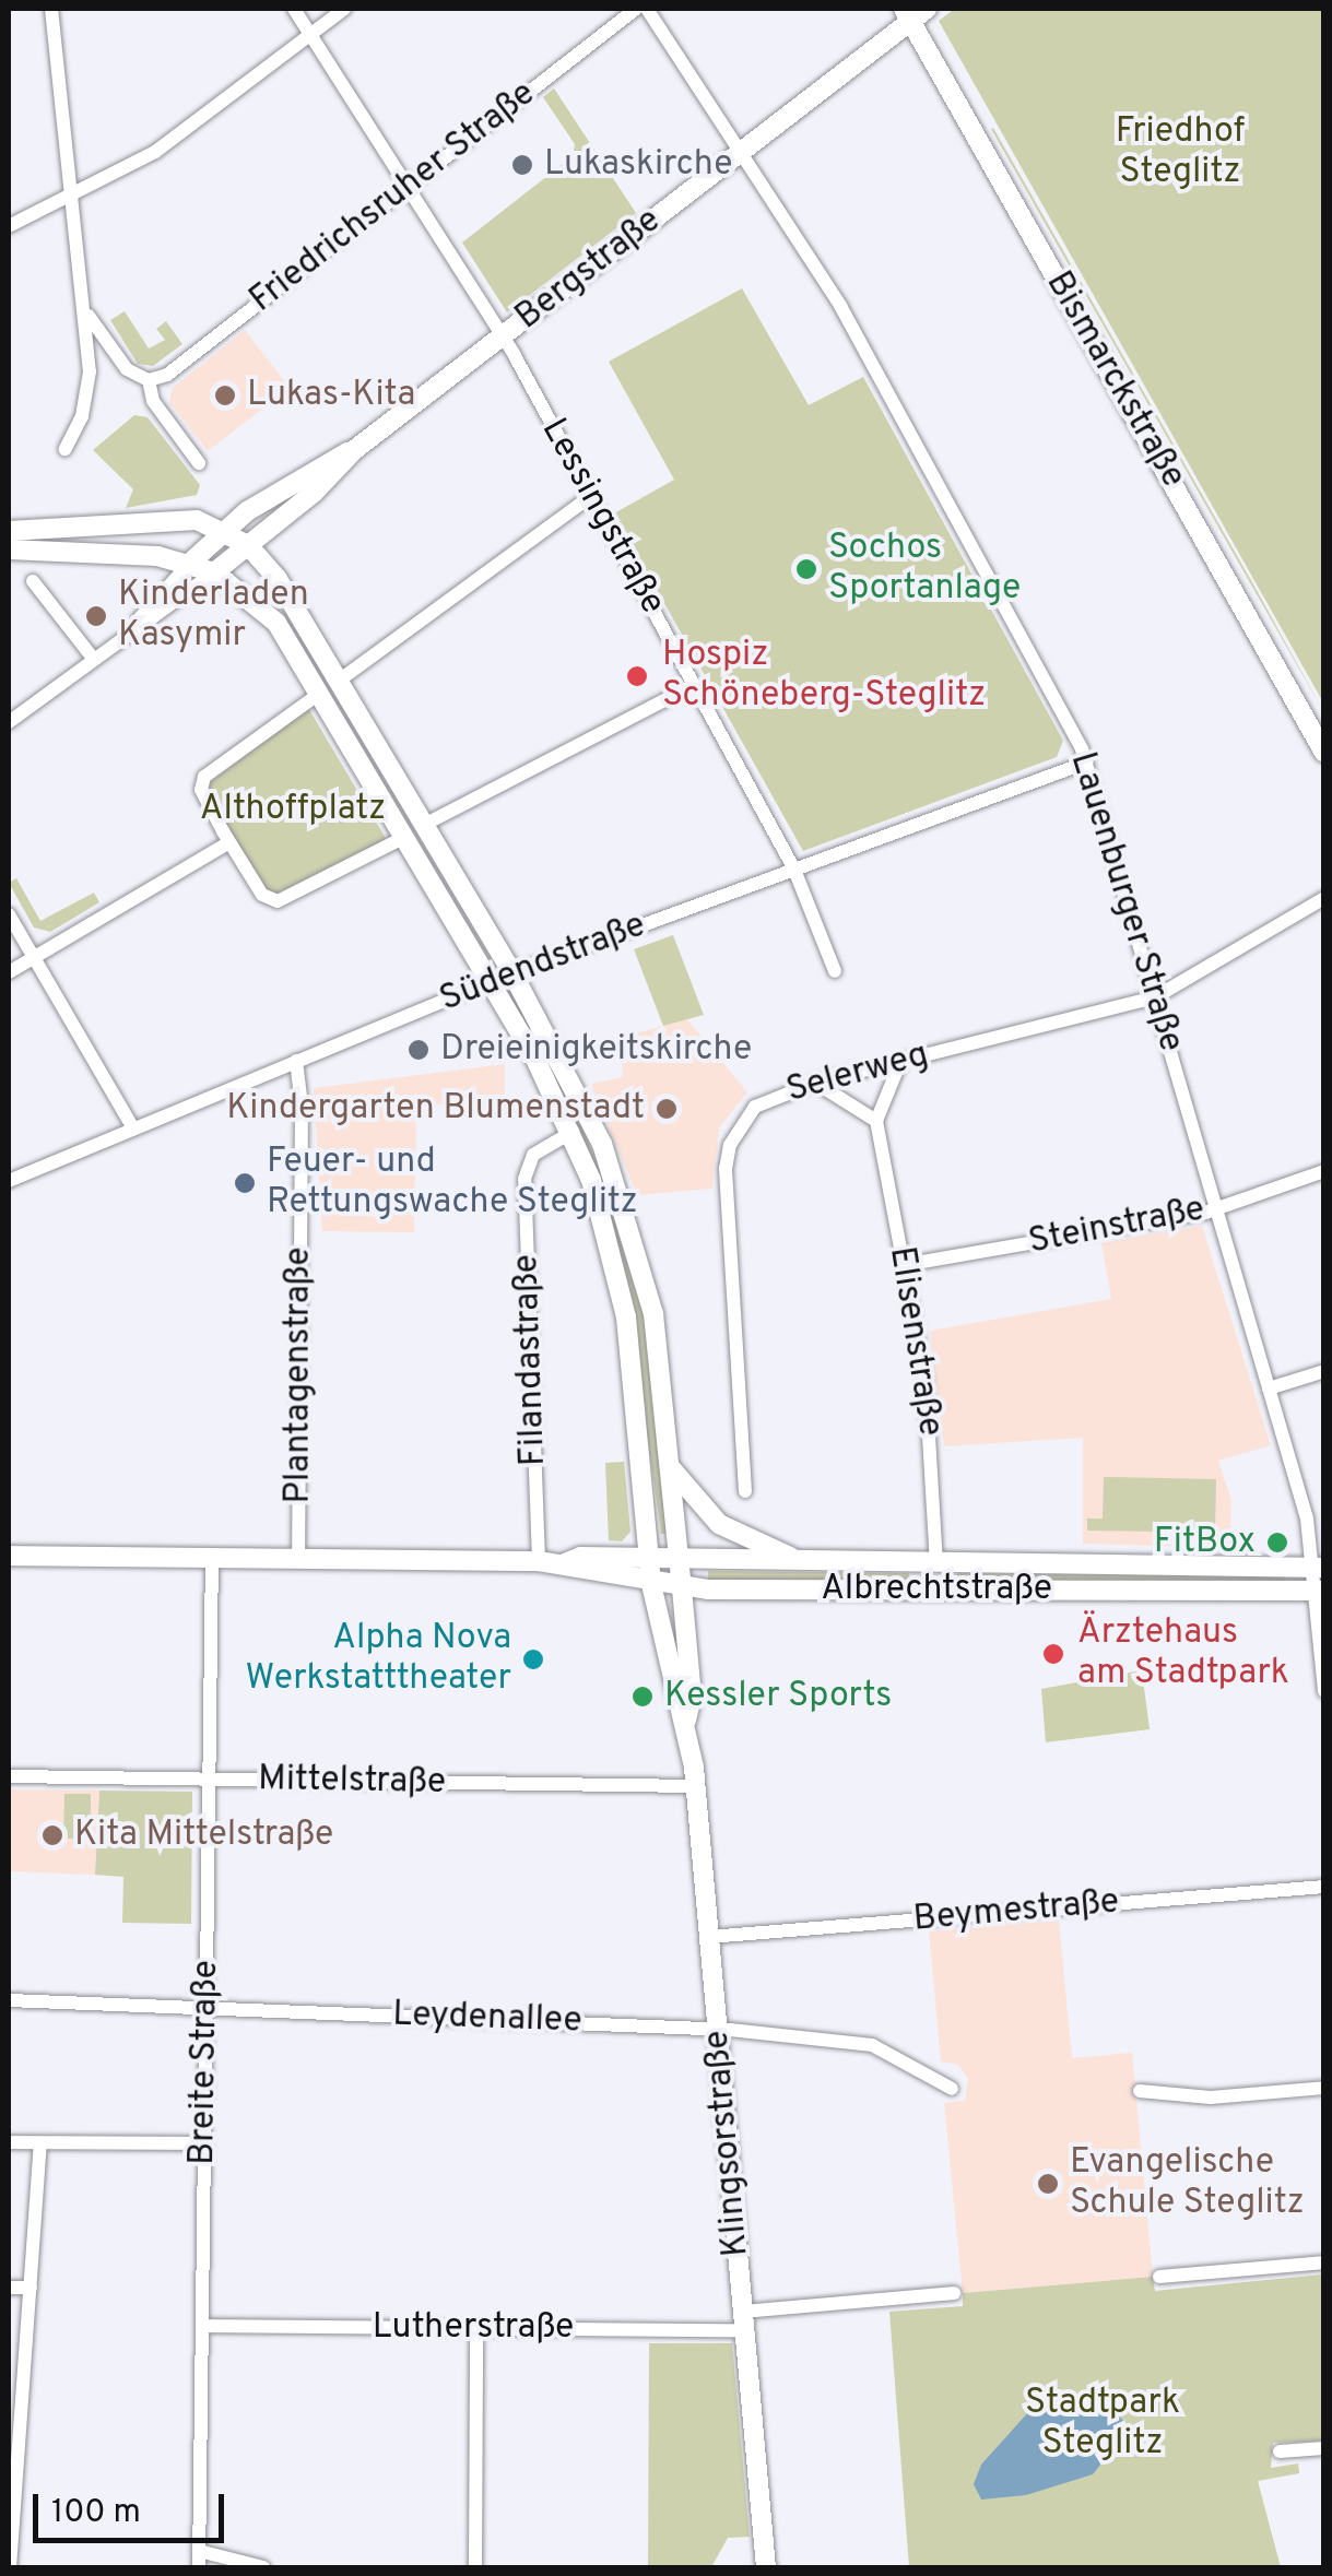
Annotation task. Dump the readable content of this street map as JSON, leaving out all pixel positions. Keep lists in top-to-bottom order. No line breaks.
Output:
{"streets":{"main road":["Bergstraße","Bismarckstraße","Albrechtstraße","Klingsorstraße"],"street":["Friedrichsruher Straße","Lessingstraße","Lauenburger Straße","Südendstraße","Selerweg","Steinstraße","Elisenstraße","Filandastraße","Plantagenstraße","Mittelstraße","Beymestraße","Leydenallee","Breite Straße","Lutherstraße"]},"crossings":[["Friedrichsruher Straße","Lessingstraße"],["Bergstraße","Bismarckstraße"],["Bergstraße","Lessingstraße"],["Bergstraße","Lauenburger Straße"],["Lessingstraße","Südendstraße"],["Lauenburger Straße","Südendstraße"],["Lauenburger Straße","Selerweg"],["Lauenburger Straße","Steinstraße"],["Lauenburger Straße","Albrechtstraße"],["Südendstraße","Plantagenstraße"],["Südendstraße","Klingsorstraße"],["Steinstraße","Elisenstraße"],["Elisenstraße","Albrechtstraße"],["Filandastraße","Albrechtstraße"],["Filandastraße","Klingsorstraße"],["Plantagenstraße","Albrechtstraße"],["Albrechtstraße","Breite Straße"],["Albrechtstraße","Klingsorstraße"],["Mittelstraße","Breite Straße"],["Mittelstraße","Klingsorstraße"],["Beymestraße","Klingsorstraße"],["Leydenallee","Breite Straße"],["Leydenallee","Klingsorstraße"],["Breite Straße","Lutherstraße"],["Klingsorstraße","Lutherstraße"]],"parks":["Friedhof Steglitz","Althoffplatz","Stadtpark Steglitz"],"places":["Lukaskirche","Lukas-Kita","Sochos Sportanlage","Kinderladen Kasymir","Hospiz Schöneberg-Steglitz","Dreieinigkeitskirche","Kindergarten Blumenstadt","Feuer- und Rettungswache Steglitz","FitBox","Ärztehaus am Stadtpark","Alpha Nova Werkstatttheater","Kessler Sports","Kita Mittelstraße","Evangelische Schule Steglitz"],"scale_bar":"100 m"}
